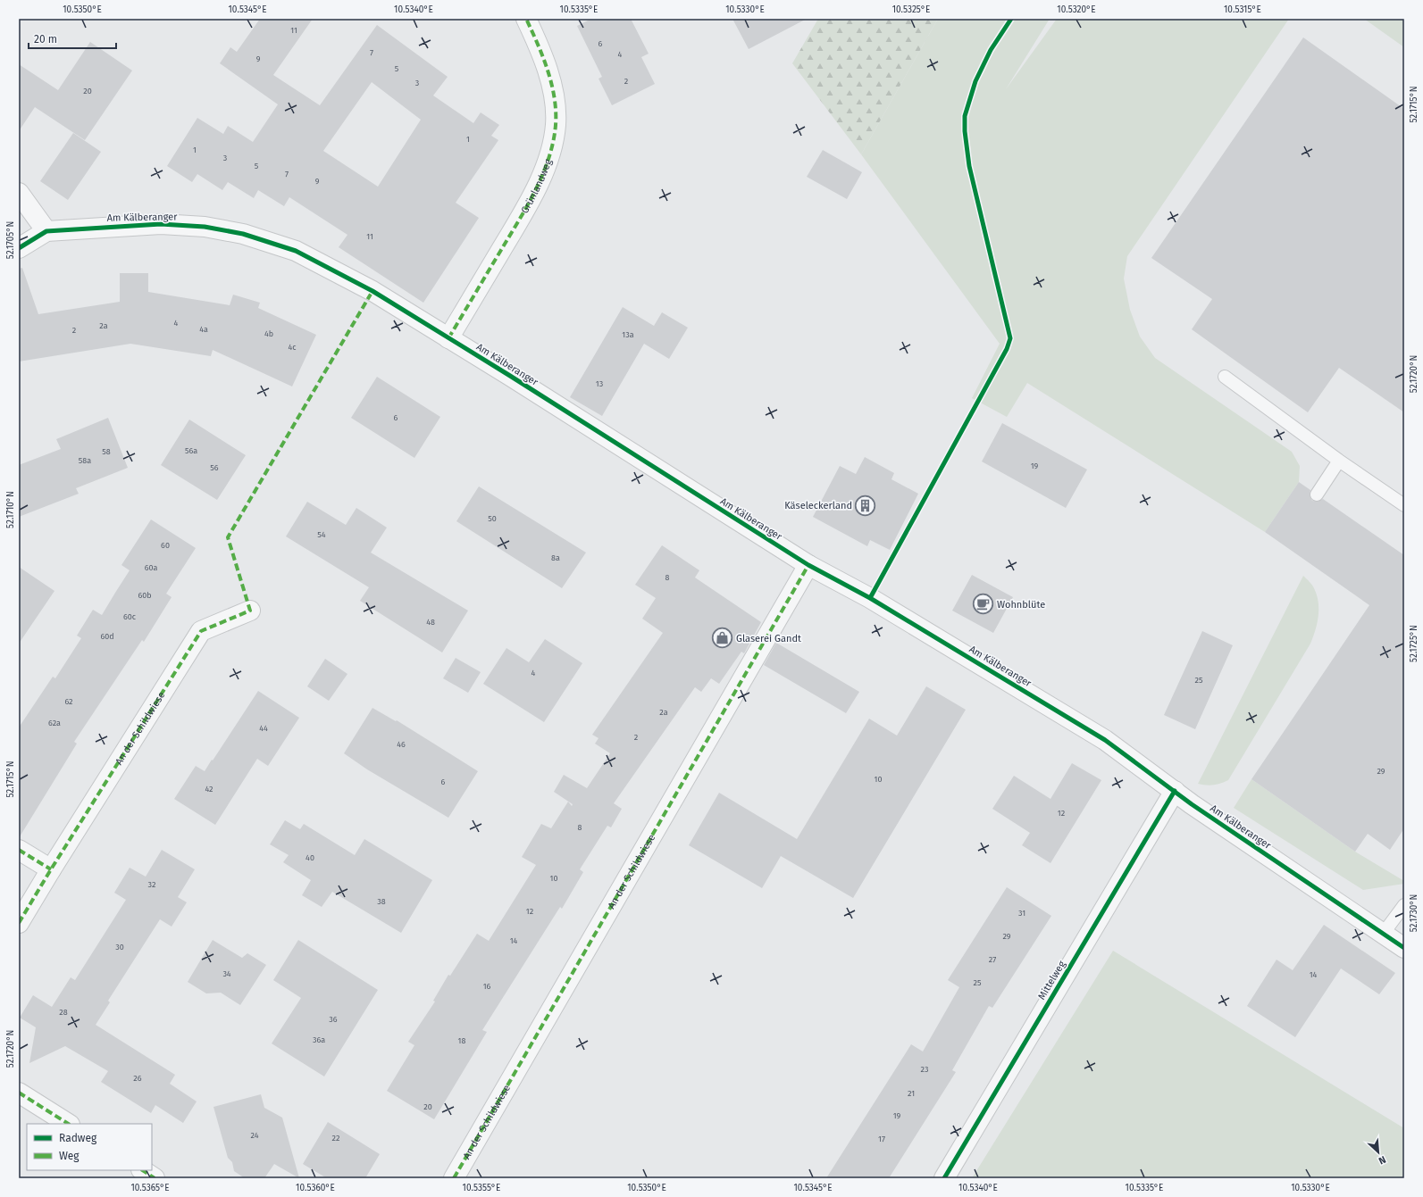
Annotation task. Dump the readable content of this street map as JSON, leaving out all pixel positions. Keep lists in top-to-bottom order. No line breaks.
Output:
{"streets":{"street":["Grünlandweg","Am Kälberanger","An der Schildwiese","Mittelweg"]},"crossings":[["Grünlandweg","Am Kälberanger"],["Am Kälberanger","An der Schildwiese"],["Am Kälberanger","Mittelweg"]],"places":{"building":["Käseleckerland"],"cafe":["Wohnblüte"],"shop":["Glaserei Gandt"]},"house_numbers":["11","6","7","4","9","5","2","3","20","1","1","3","5","7","9","11","4","2a","4a","2","4b","13a","4c","13","6","56a","58","58a","19","56","50","54","60","8a","60a","8","60b","60c","48","60d","4","25","62","2a","62a","44","2","46","29","10","6","42","12","8","40","10","32","38","12","31","29","14","30","27","34","14","25","16","28","36","36a","18","23","26","21","20","19","24","22","17"],"legend":["Radweg","Weg"],"scale_bar":"20 m","north":"bottom right","coordinates":["10.5350°E","10.5345°E","10.5340°E","10.5335°E","10.5330°E","10.5325°E","10.5320°E","10.5315°E","52.1715°N","52.1705°N","52.1720°N","52.1710°N","52.1725°N","52.1730°N","10.5365°E","10.5360°E","10.5355°E"]}
